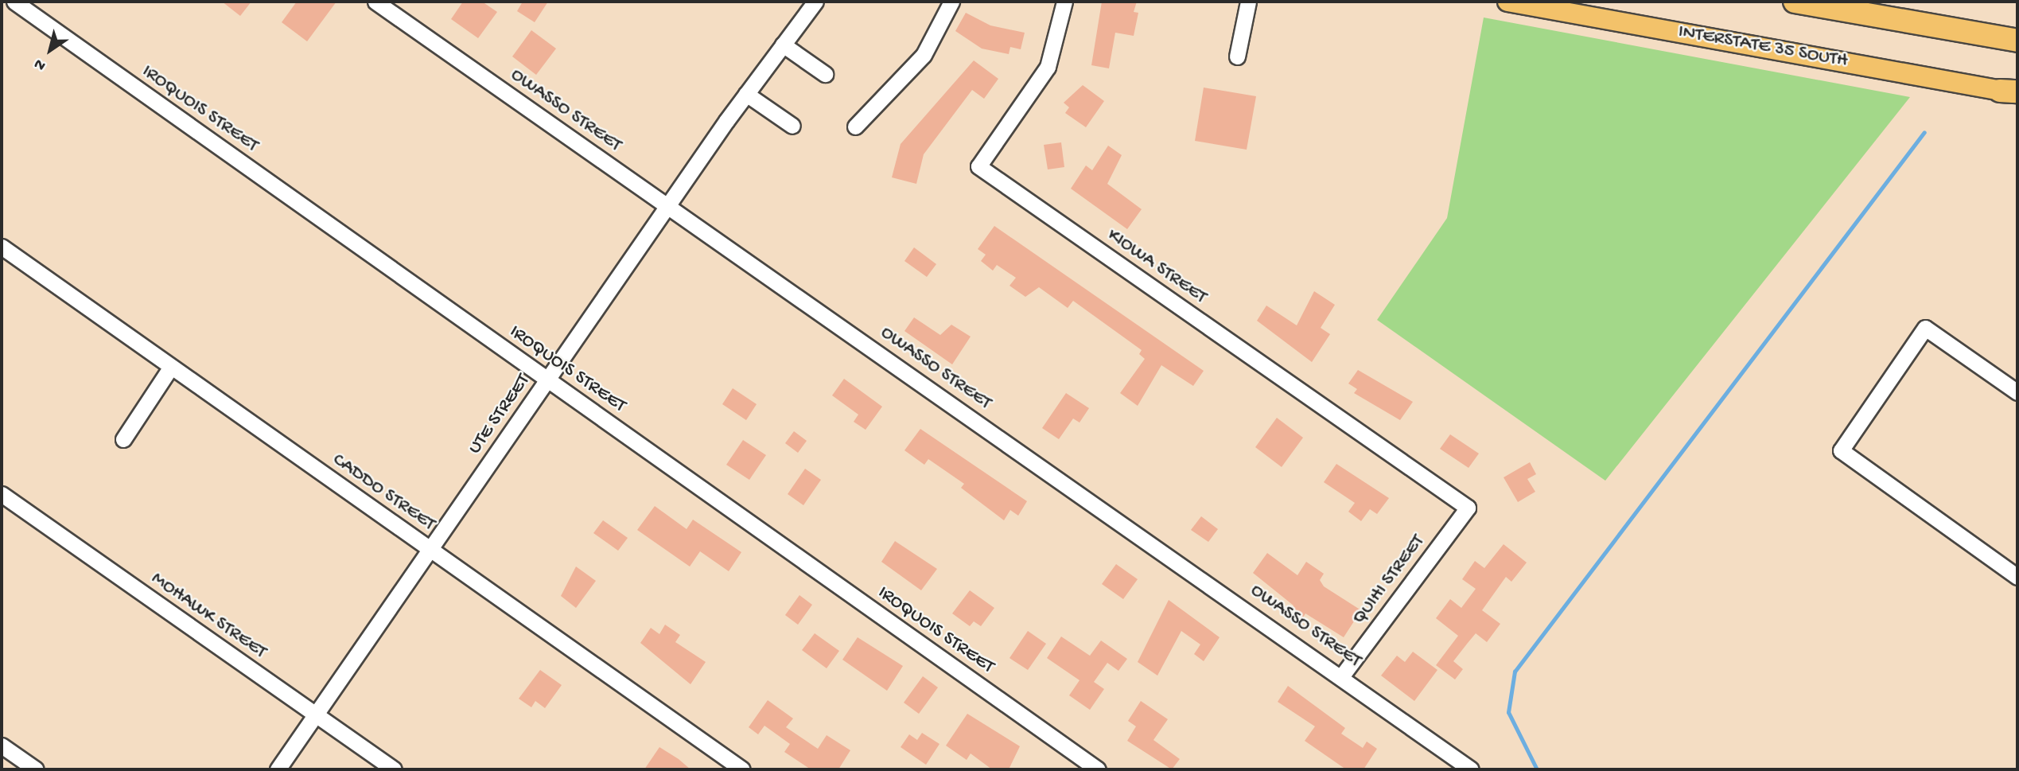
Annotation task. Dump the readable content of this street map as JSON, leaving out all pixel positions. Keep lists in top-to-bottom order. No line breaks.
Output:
{"streets":{"main road":["INTERSTATE 35 SOUTH"],"street":["IROQUOIS STREET","OWASSO STREET","KIOWA STREET","UTE STREET","CADDO STREET","QUIHI STREET","MOHAWK STREET"]},"crossings":[["IROQUOIS STREET","UTE STREET"],["OWASSO STREET","UTE STREET"],["OWASSO STREET","QUIHI STREET"],["KIOWA STREET","QUIHI STREET"],["UTE STREET","CADDO STREET"],["UTE STREET","MOHAWK STREET"]],"north":"bottom left"}
